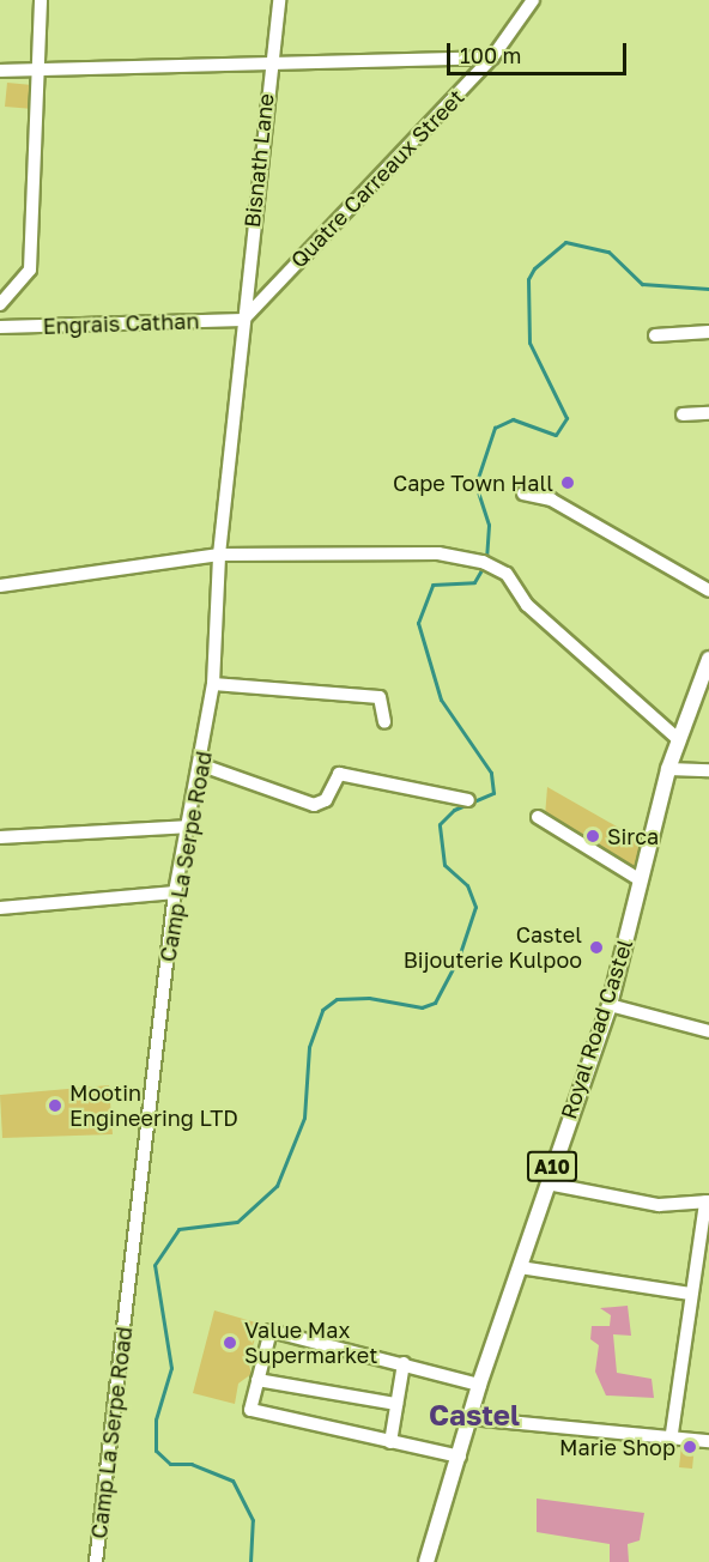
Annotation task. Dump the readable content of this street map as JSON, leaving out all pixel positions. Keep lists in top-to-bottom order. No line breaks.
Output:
{"streets":{"main road":["Royal Road Castel","A10"],"street":["Bisnath Lane","Quatre Carreaux Street","Engrais Cathan","Camp La Serpe Road"]},"crossings":[["Bisnath Lane","Quatre Carreaux Street"],["Bisnath Lane","Engrais Cathan"],["Bisnath Lane","Camp La Serpe Road"],["Quatre Carreaux Street","Engrais Cathan"],["Quatre Carreaux Street","Camp La Serpe Road"],["Engrais Cathan","Camp La Serpe Road"]],"districts":["Castel"],"places":["Cape Town Hall","Sirca","Castel Bijouterie Kulpoo","Mootin Engineering LTD","Value Max Supermarket","Marie Shop"],"scale_bar":"100 m"}
